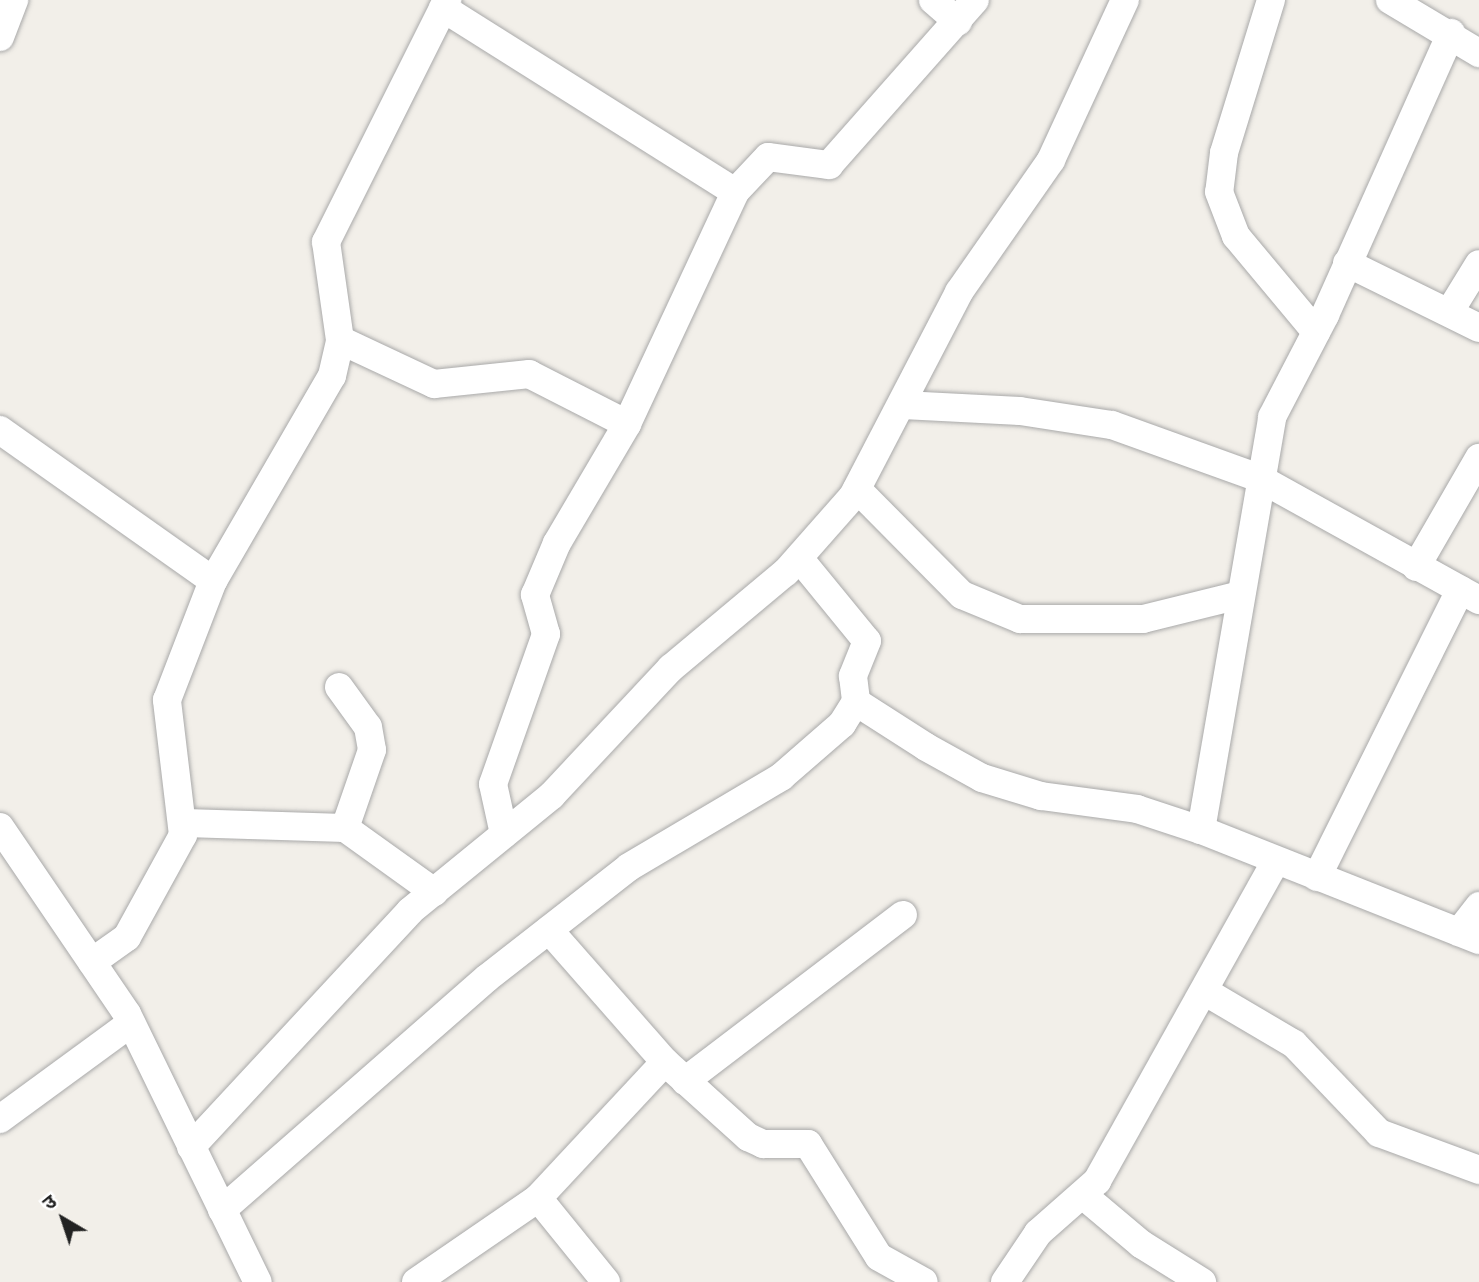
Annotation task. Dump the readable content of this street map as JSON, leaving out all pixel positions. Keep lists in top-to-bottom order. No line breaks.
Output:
{"north":"top left"}
